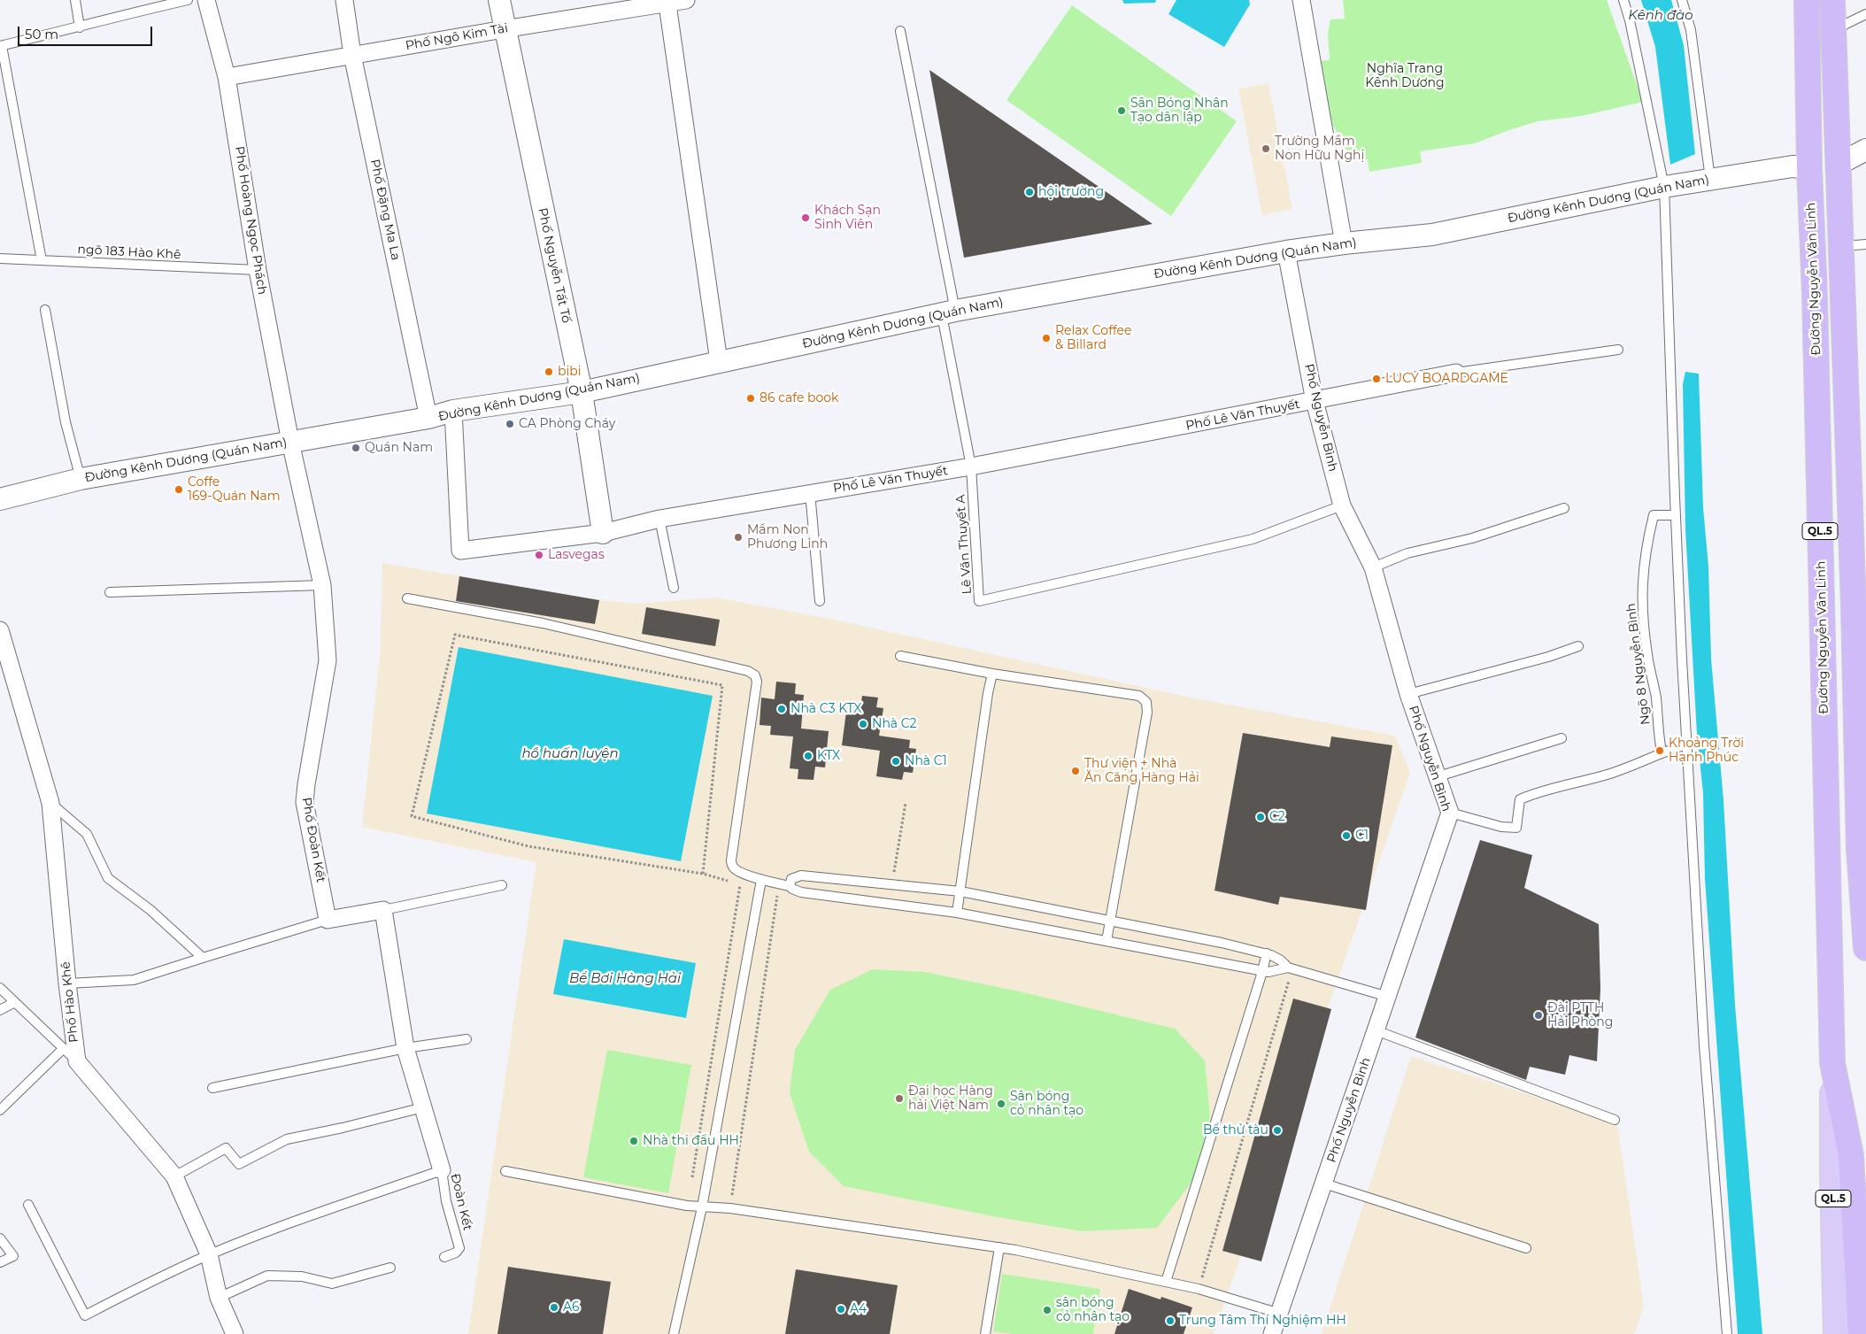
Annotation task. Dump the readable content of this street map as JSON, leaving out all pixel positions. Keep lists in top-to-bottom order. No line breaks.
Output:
{"streets":{"highway":["Đường Nguyễn Văn Linh","QL.5"],"street":["Phố Ngô Kim Tài","Đường Kênh Dương (Quán Nam)","Phố Đặng Ma La","Phố Hoàng Ngọc Phách","Phố Nguyễn Tất Tố","Phố Lê Văn Thuyết","Phố Nguyễn Bình","Phố Đoàn Kết","Phố Hào Khê"],"lane":["ngõ 183 Hào Khê","Lê Văn Thuyết A","Ngõ 8 Nguyễn Bình","Đoàn Kết"]},"crossings":[["Phố Ngô Kim Tài","Phố Đặng Ma La"],["Phố Ngô Kim Tài","Phố Hoàng Ngọc Phách"],["Phố Ngô Kim Tài","Phố Nguyễn Tất Tố"],["Đường Kênh Dương (Quán Nam)","Phố Đặng Ma La"],["Đường Kênh Dương (Quán Nam)","Phố Hoàng Ngọc Phách"],["Đường Kênh Dương (Quán Nam)","Phố Nguyễn Tất Tố"],["Đường Kênh Dương (Quán Nam)","Đường Nguyễn Văn Linh"],["Đường Kênh Dương (Quán Nam)","Phố Lê Văn Thuyết"],["Đường Kênh Dương (Quán Nam)","Phố Nguyễn Bình"],["Đường Kênh Dương (Quán Nam)","Lê Văn Thuyết A"],["Đường Kênh Dương (Quán Nam)","Phố Đoàn Kết"],["Phố Hoàng Ngọc Phách","ngõ 183 Hào Khê"],["Phố Hoàng Ngọc Phách","Phố Đoàn Kết"],["Phố Nguyễn Tất Tố","Phố Lê Văn Thuyết"],["Phố Lê Văn Thuyết","Phố Nguyễn Bình"],["Phố Lê Văn Thuyết","Lê Văn Thuyết A"],["Phố Nguyễn Bình","Lê Văn Thuyết A"]],"water":["Kênh đào","hồ huấn luyện","Bể Bơi Hàng Hải"],"parks":["Nghĩa Trang Kênh Dương"],"places":["Sân Bóng Nhân Tạo dân lập","Trường Mầm Non Hữu Nghị","hội trường","Khách Sạn Sinh Viên","Relax Coffee & Billard","bibi","LUCY BOARDGAME","86 cafe book","CA Phòng Cháy","Quán Nam","Coffe 169-Quán Nam","Mầm Non Phương Linh","Lasvegas","Nhà C3 KTX","Nhà C2","Khoảng Trời Hạnh Phúc","KTX","Nhà C1","Thư viện + Nhà Ăn Căng Hàng Hải","C2","C1","Đài PTTH Hải Phòng","Đại học Hàng hải Việt Nam","Sân bóng cỏ nhân tạo","Bể thử tàu","Nhà thi đấu HH","A6","A4","sân bóng cỏ nhân tạo","Trung Tâm Thí Nghiệm HH"],"scale_bar":"50 m"}
